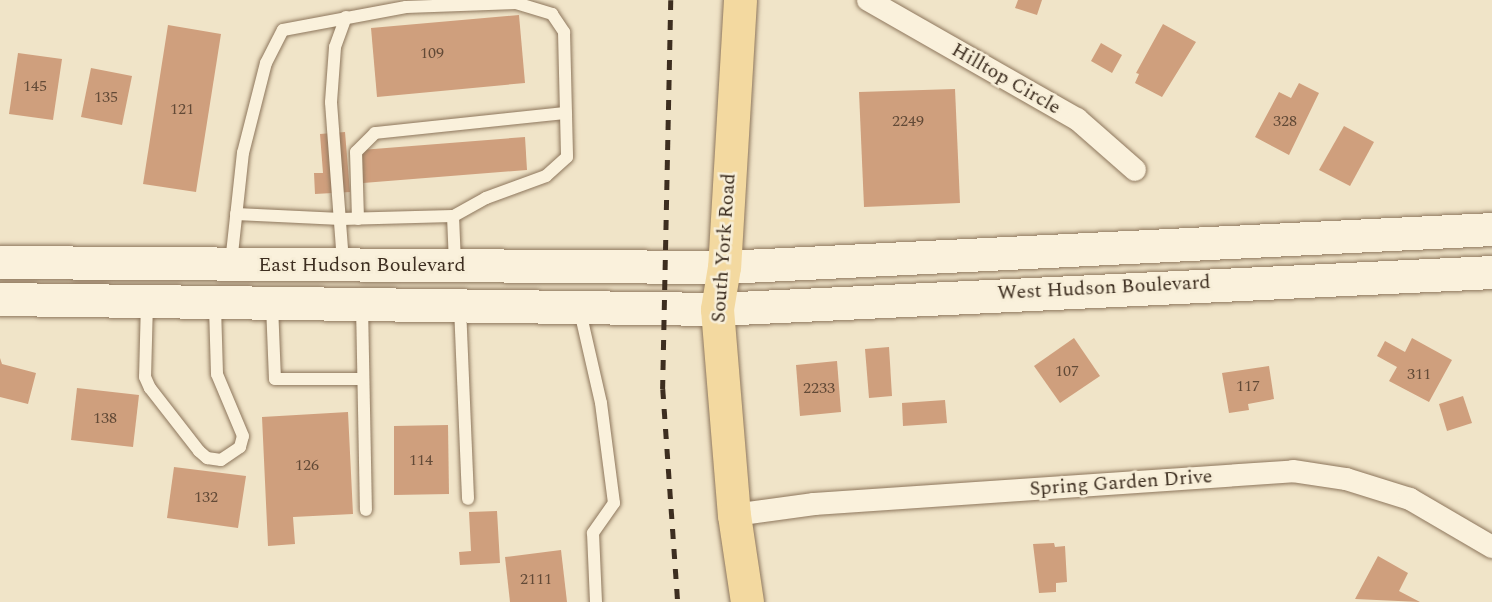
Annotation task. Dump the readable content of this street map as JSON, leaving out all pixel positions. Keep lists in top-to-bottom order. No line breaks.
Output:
{"streets":{"main road":["South York Road","East Hudson Boulevard","West Hudson Boulevard"],"street":["Hilltop Circle","Spring Garden Drive"]},"crossings":[["South York Road","East Hudson Boulevard"],["South York Road","West Hudson Boulevard"],["South York Road","Spring Garden Drive"],["East Hudson Boulevard","West Hudson Boulevard"]],"house_numbers":["109","145","135","121","2249","328","107","311","117","2233","138","114","126","132","2111"]}
